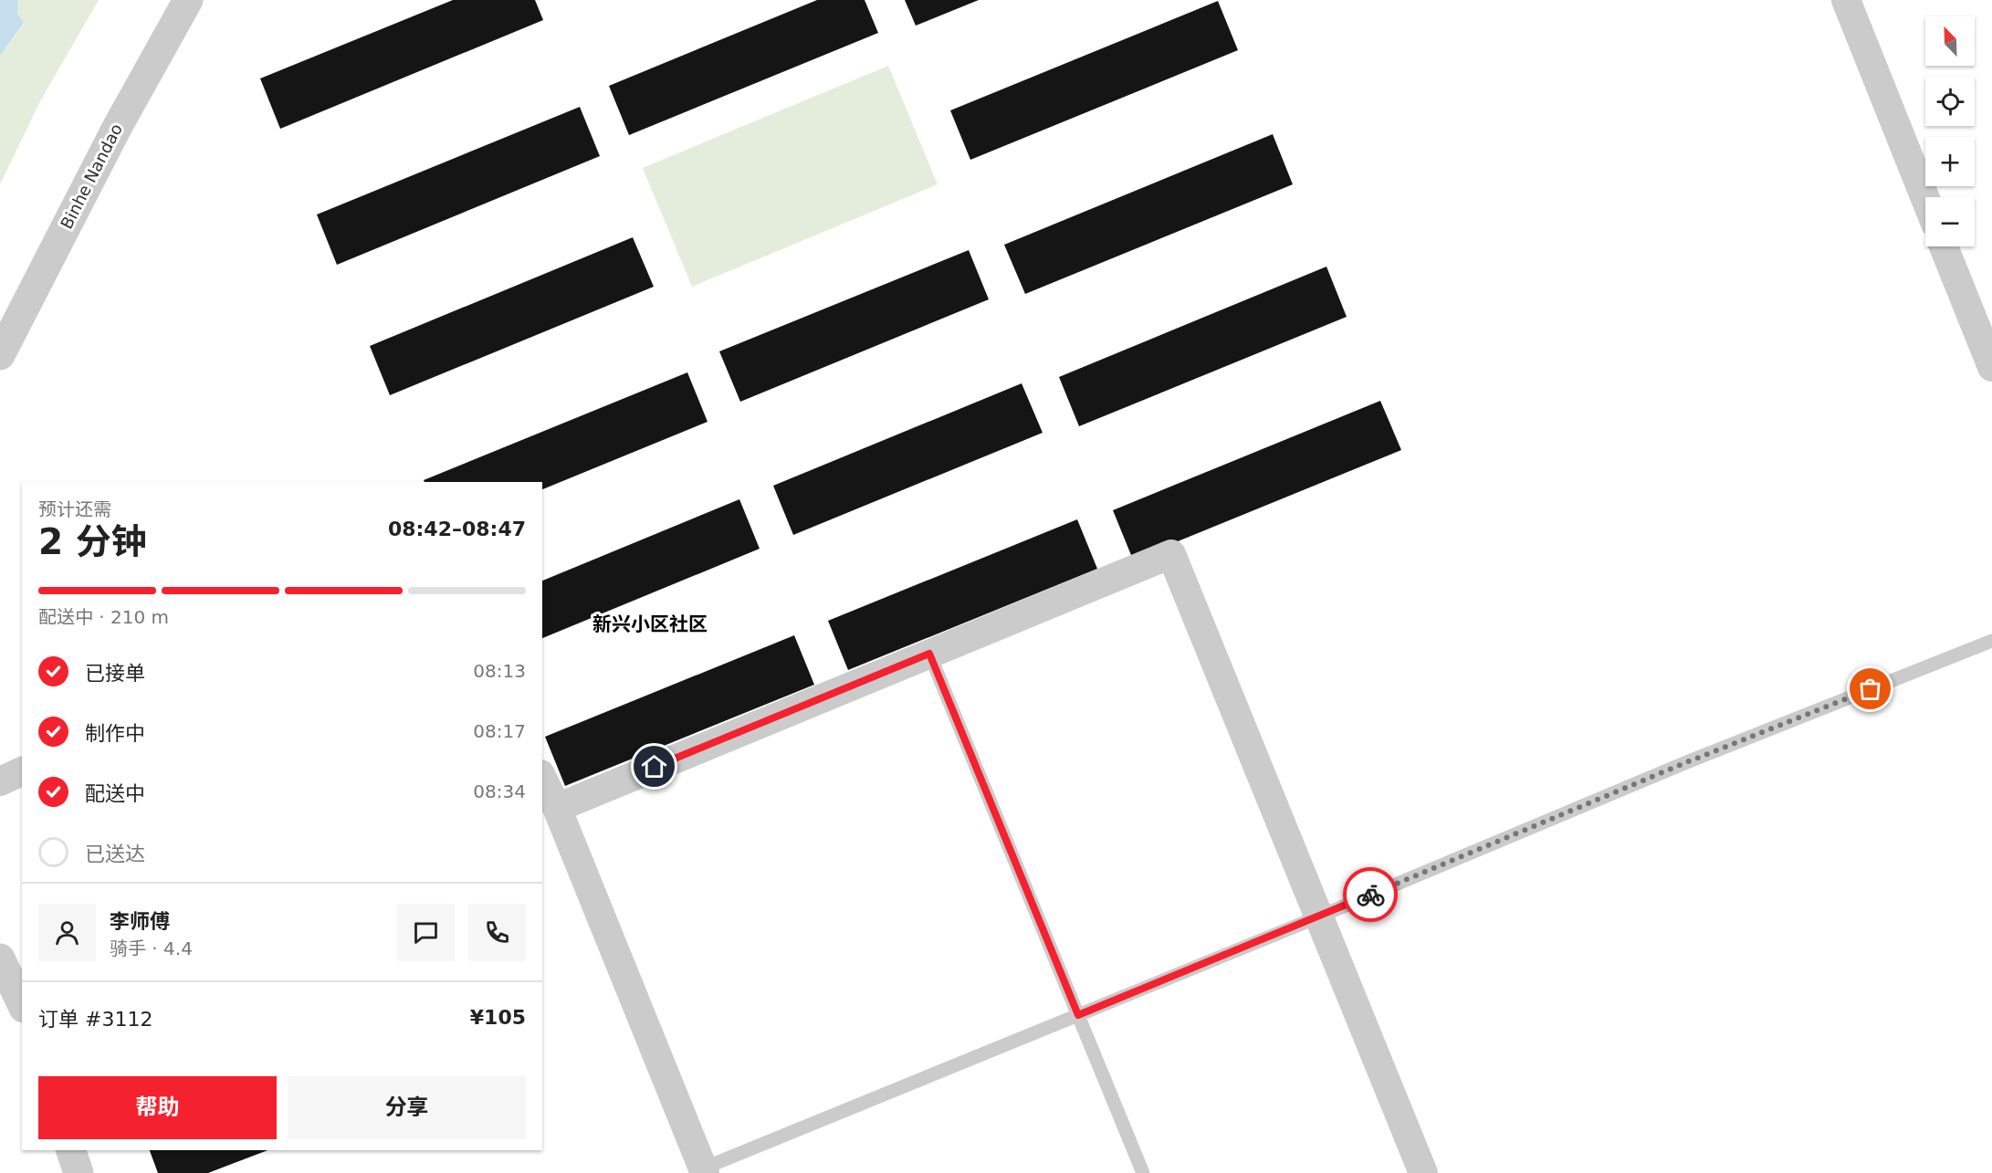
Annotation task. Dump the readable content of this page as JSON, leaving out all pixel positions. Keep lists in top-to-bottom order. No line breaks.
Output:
{"streets":{"street":["Binhe Nandao"]},"districts":["新兴小区社区"],"north":"top left","page":{"map_buttons":["+","−"],"heading":["2 分钟","预计还需","08:42–08:47"],"panel":["李师傅","骑手 · 4.4","订单 #3112","¥105"],"bar":"配送中 · 210 m","list":[["已接单","08:13"],["制作中","08:17"],["配送中","08:34"],"已送达"],"buttons":["帮助","分享"]}}
